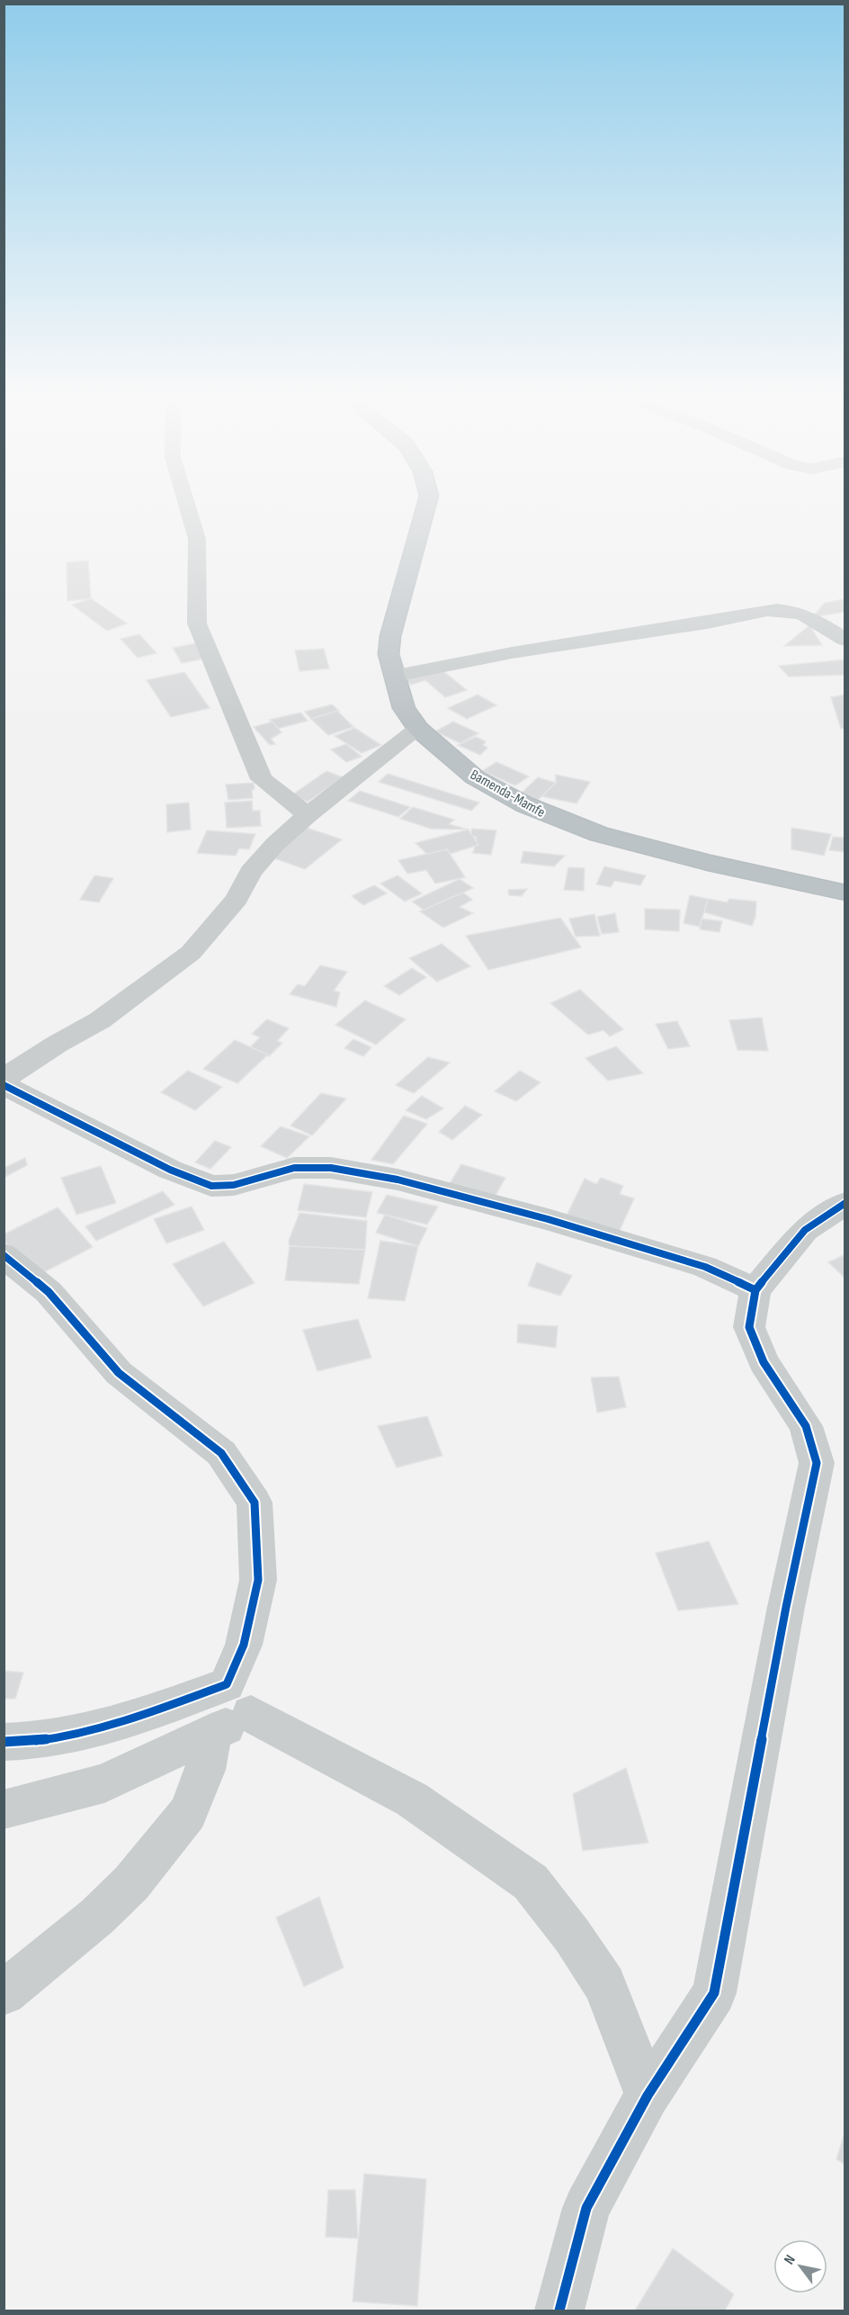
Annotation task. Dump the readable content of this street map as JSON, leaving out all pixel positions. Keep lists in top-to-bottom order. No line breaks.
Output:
{"streets":{"highway":["Bamenda-Mamfe"]},"north":"top left"}
